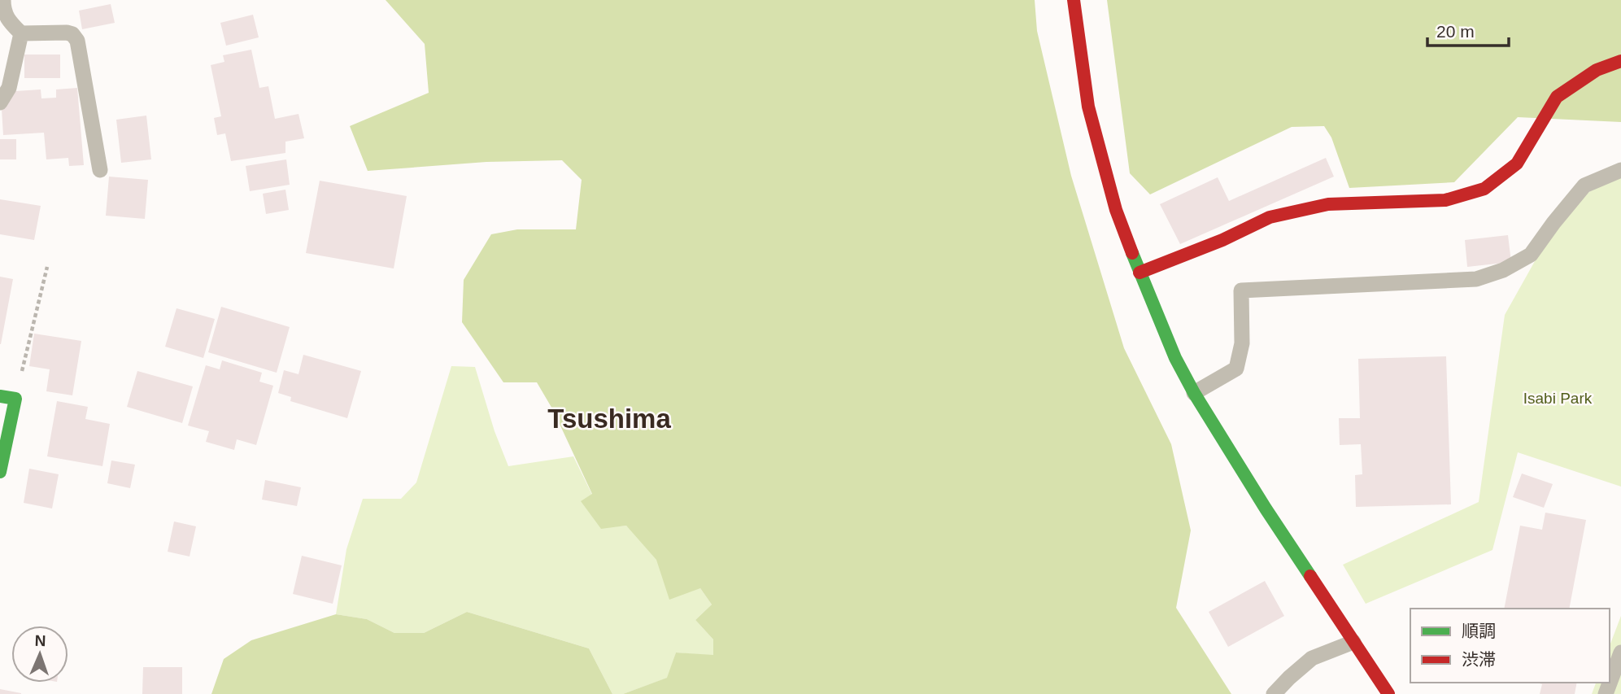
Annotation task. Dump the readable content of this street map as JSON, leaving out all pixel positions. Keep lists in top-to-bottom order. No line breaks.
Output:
{"districts":["Tsushima"],"parks":["Isabi Park"],"legend":["順調","渋滞"],"scale_bar":"20 m","north":"top"}
